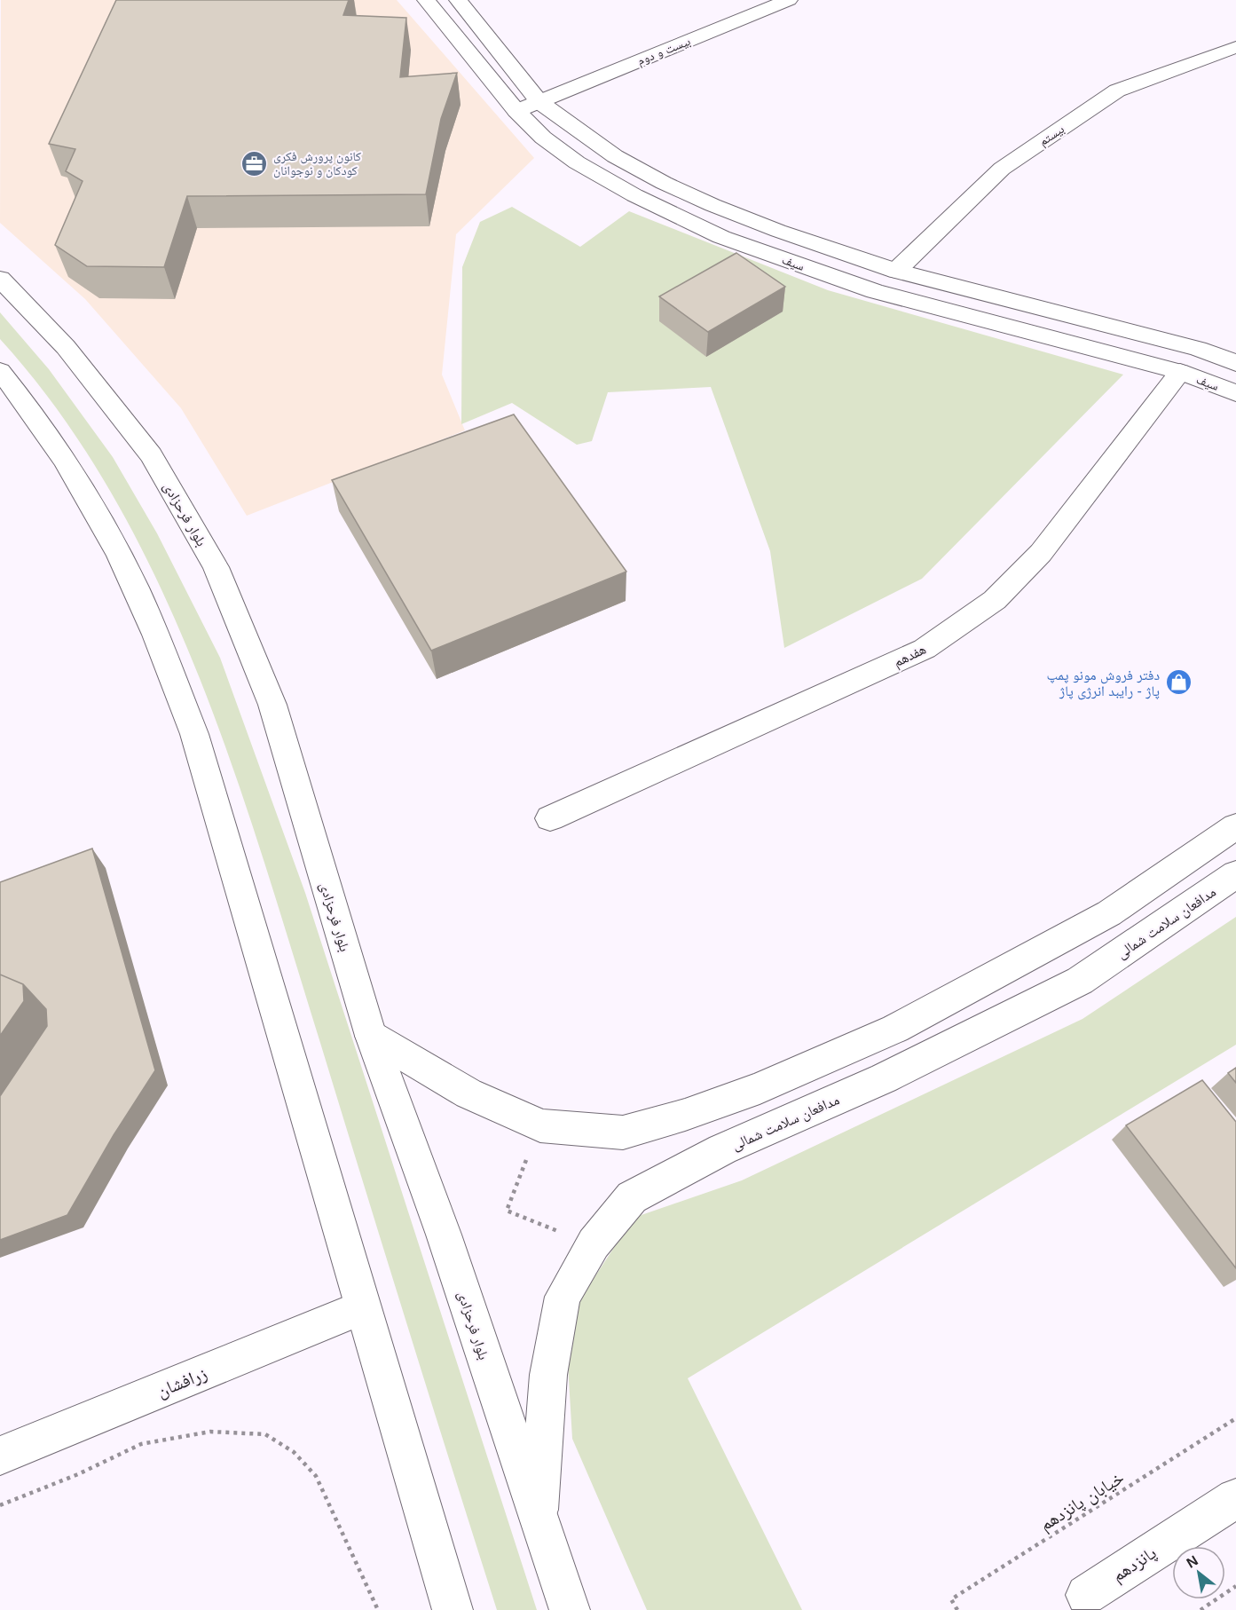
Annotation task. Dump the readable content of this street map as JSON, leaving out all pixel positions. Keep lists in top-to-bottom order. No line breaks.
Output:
{"streets":{"street":["بیست و دوم","بیستم","سیف","بلوار فرحزادی","هفدهم","مدافعان سلامت شمالی","زرافشان","پانزدهم"],"path":["خیابان پانزدهم"]},"crossings":[["بیست و دوم","سیف"],["بیستم","سیف"],["سیف","هفدهم"],["بلوار فرحزادی","مدافعان سلامت شمالی"]],"places":{"office":["کانون پرورش فکری کودکان و نوجوانان"],"shop":["دفتر فروش مونو پمپ پاژ - رایبد انرژی پاژ"]},"north":"top left"}
